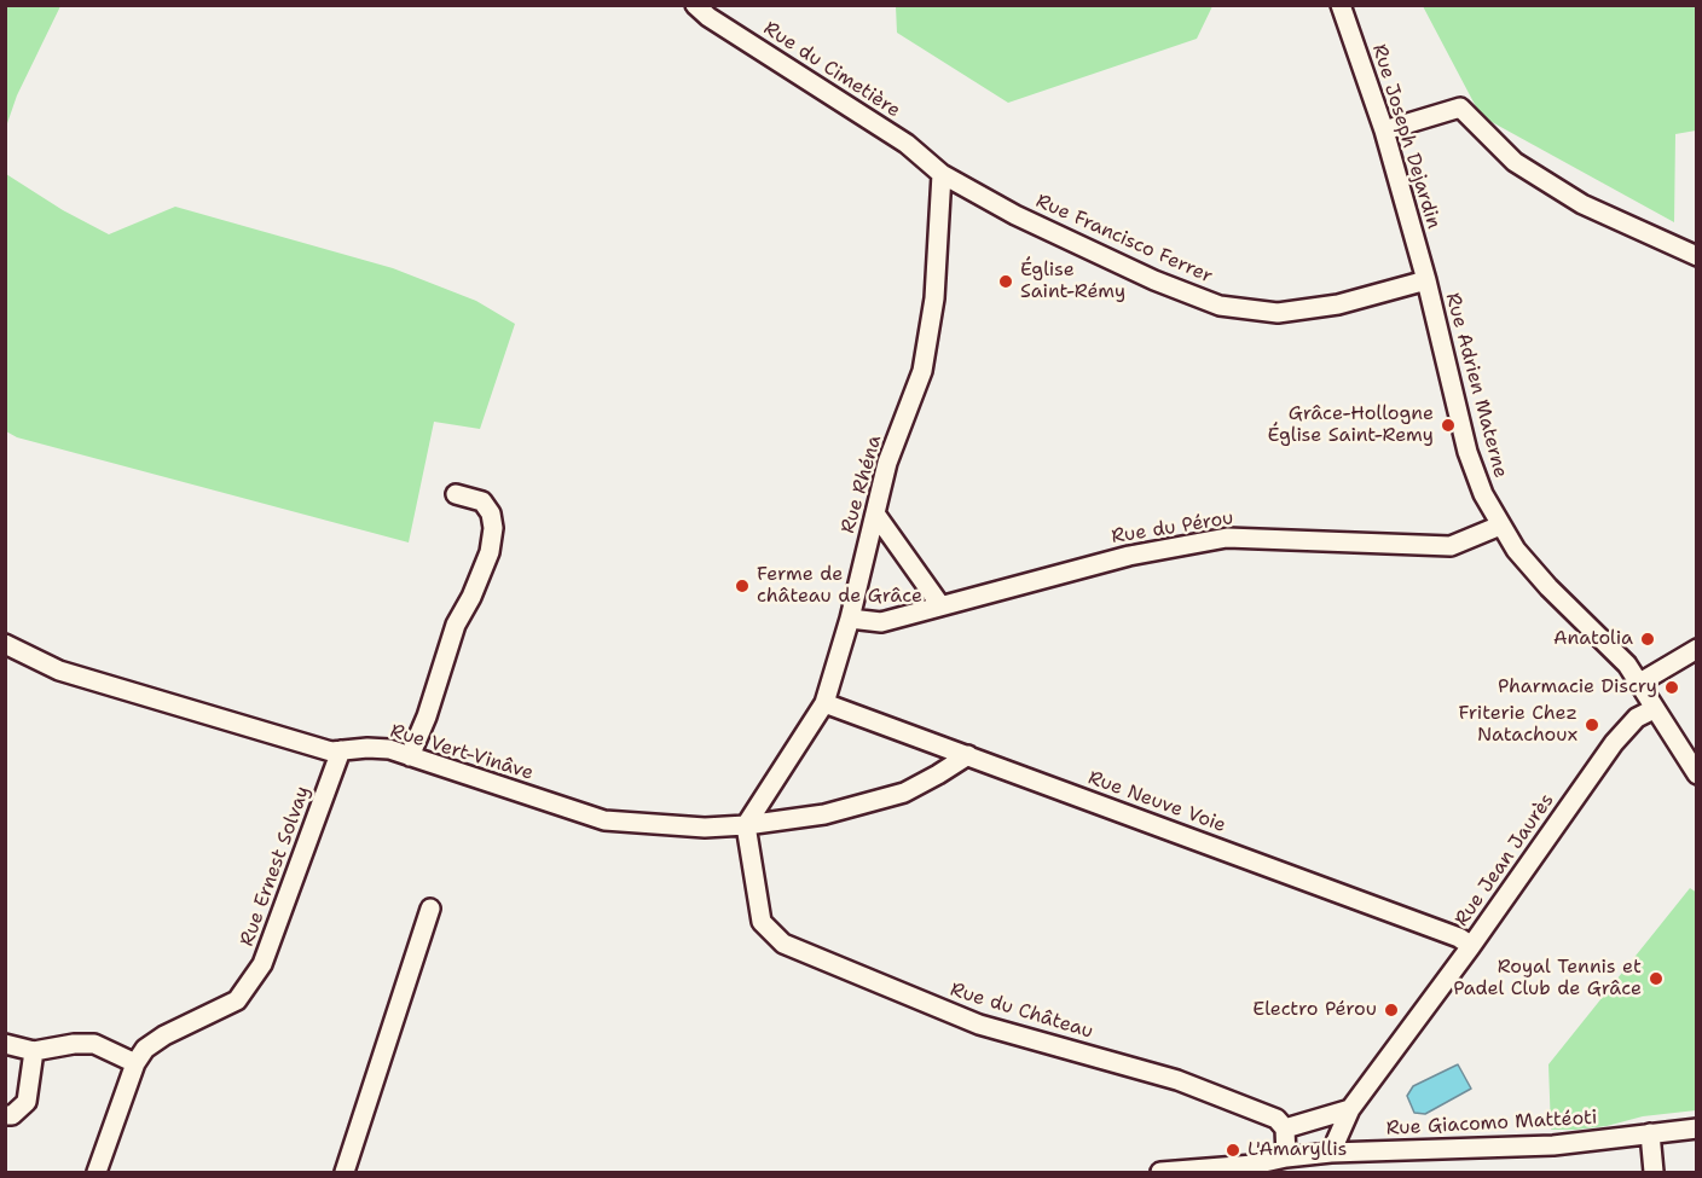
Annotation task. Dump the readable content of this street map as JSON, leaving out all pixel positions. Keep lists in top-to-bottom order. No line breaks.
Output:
{"streets":{"street":["Rue du Cimetière","Rue Joseph Dejardin","Rue Francisco Ferrer","Rue Adrien Materne","Rue Rhéna","Rue du Pérou","Rue Vert-Vinâve","Rue Neuve Voie","Rue Jean Jaurès","Rue Ernest Solvay","Rue du Château","Rue Giacomo Mattéoti"]},"crossings":[["Rue du Cimetière","Rue Francisco Ferrer"],["Rue du Cimetière","Rue Rhéna"],["Rue Joseph Dejardin","Rue Francisco Ferrer"],["Rue Joseph Dejardin","Rue Adrien Materne"],["Rue Francisco Ferrer","Rue Adrien Materne"],["Rue Francisco Ferrer","Rue Rhéna"],["Rue Adrien Materne","Rue du Pérou"],["Rue Adrien Materne","Rue Jean Jaurès"],["Rue Rhéna","Rue du Pérou"],["Rue Rhéna","Rue Vert-Vinâve"],["Rue Rhéna","Rue Neuve Voie"],["Rue Rhéna","Rue du Château"],["Rue Vert-Vinâve","Rue Neuve Voie"],["Rue Vert-Vinâve","Rue Ernest Solvay"],["Rue Vert-Vinâve","Rue du Château"],["Rue Neuve Voie","Rue Jean Jaurès"],["Rue Jean Jaurès","Rue Giacomo Mattéoti"]],"places":["Église Saint-Rémy","Grâce-Hollogne Église Saint-Remy","Ferme de château de Grâce","Anatolia","Pharmacie Discry","Friterie Chez Natachoux","Royal Tennis et Padel Club de Grâce","Electro Pérou","L'Amaryllis"]}
